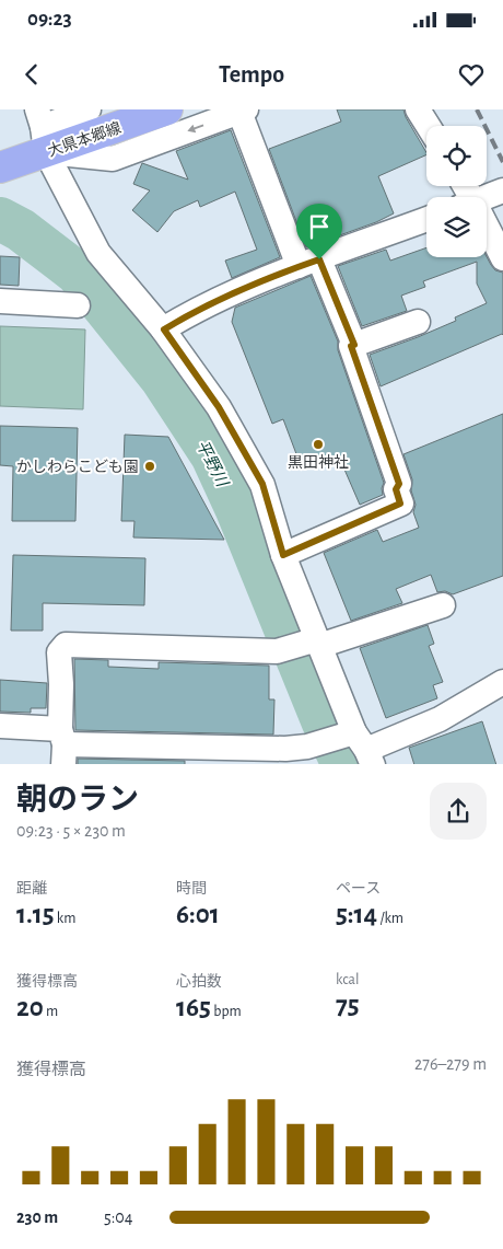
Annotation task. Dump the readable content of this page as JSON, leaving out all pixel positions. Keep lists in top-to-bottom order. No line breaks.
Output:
{"streets":{"highway":["大県本郷線"]},"water":["平野川"],"places":["黒田神社","かしわらこども園"],"page":{"status":"09:23","header":"Tempo","heading":["朝のラン","09:23 · 5 × 230 m"],"stats":[["距離","1.15 km"],["時間","6:01"],["ペース","5:14 /km"],["獲得標高","20 m"],["心拍数","165 bpm"],["kcal","75"]],"chart":["獲得標高","276–279 m"],"list":[{"name":"230 m","note":"5:04"}]}}
